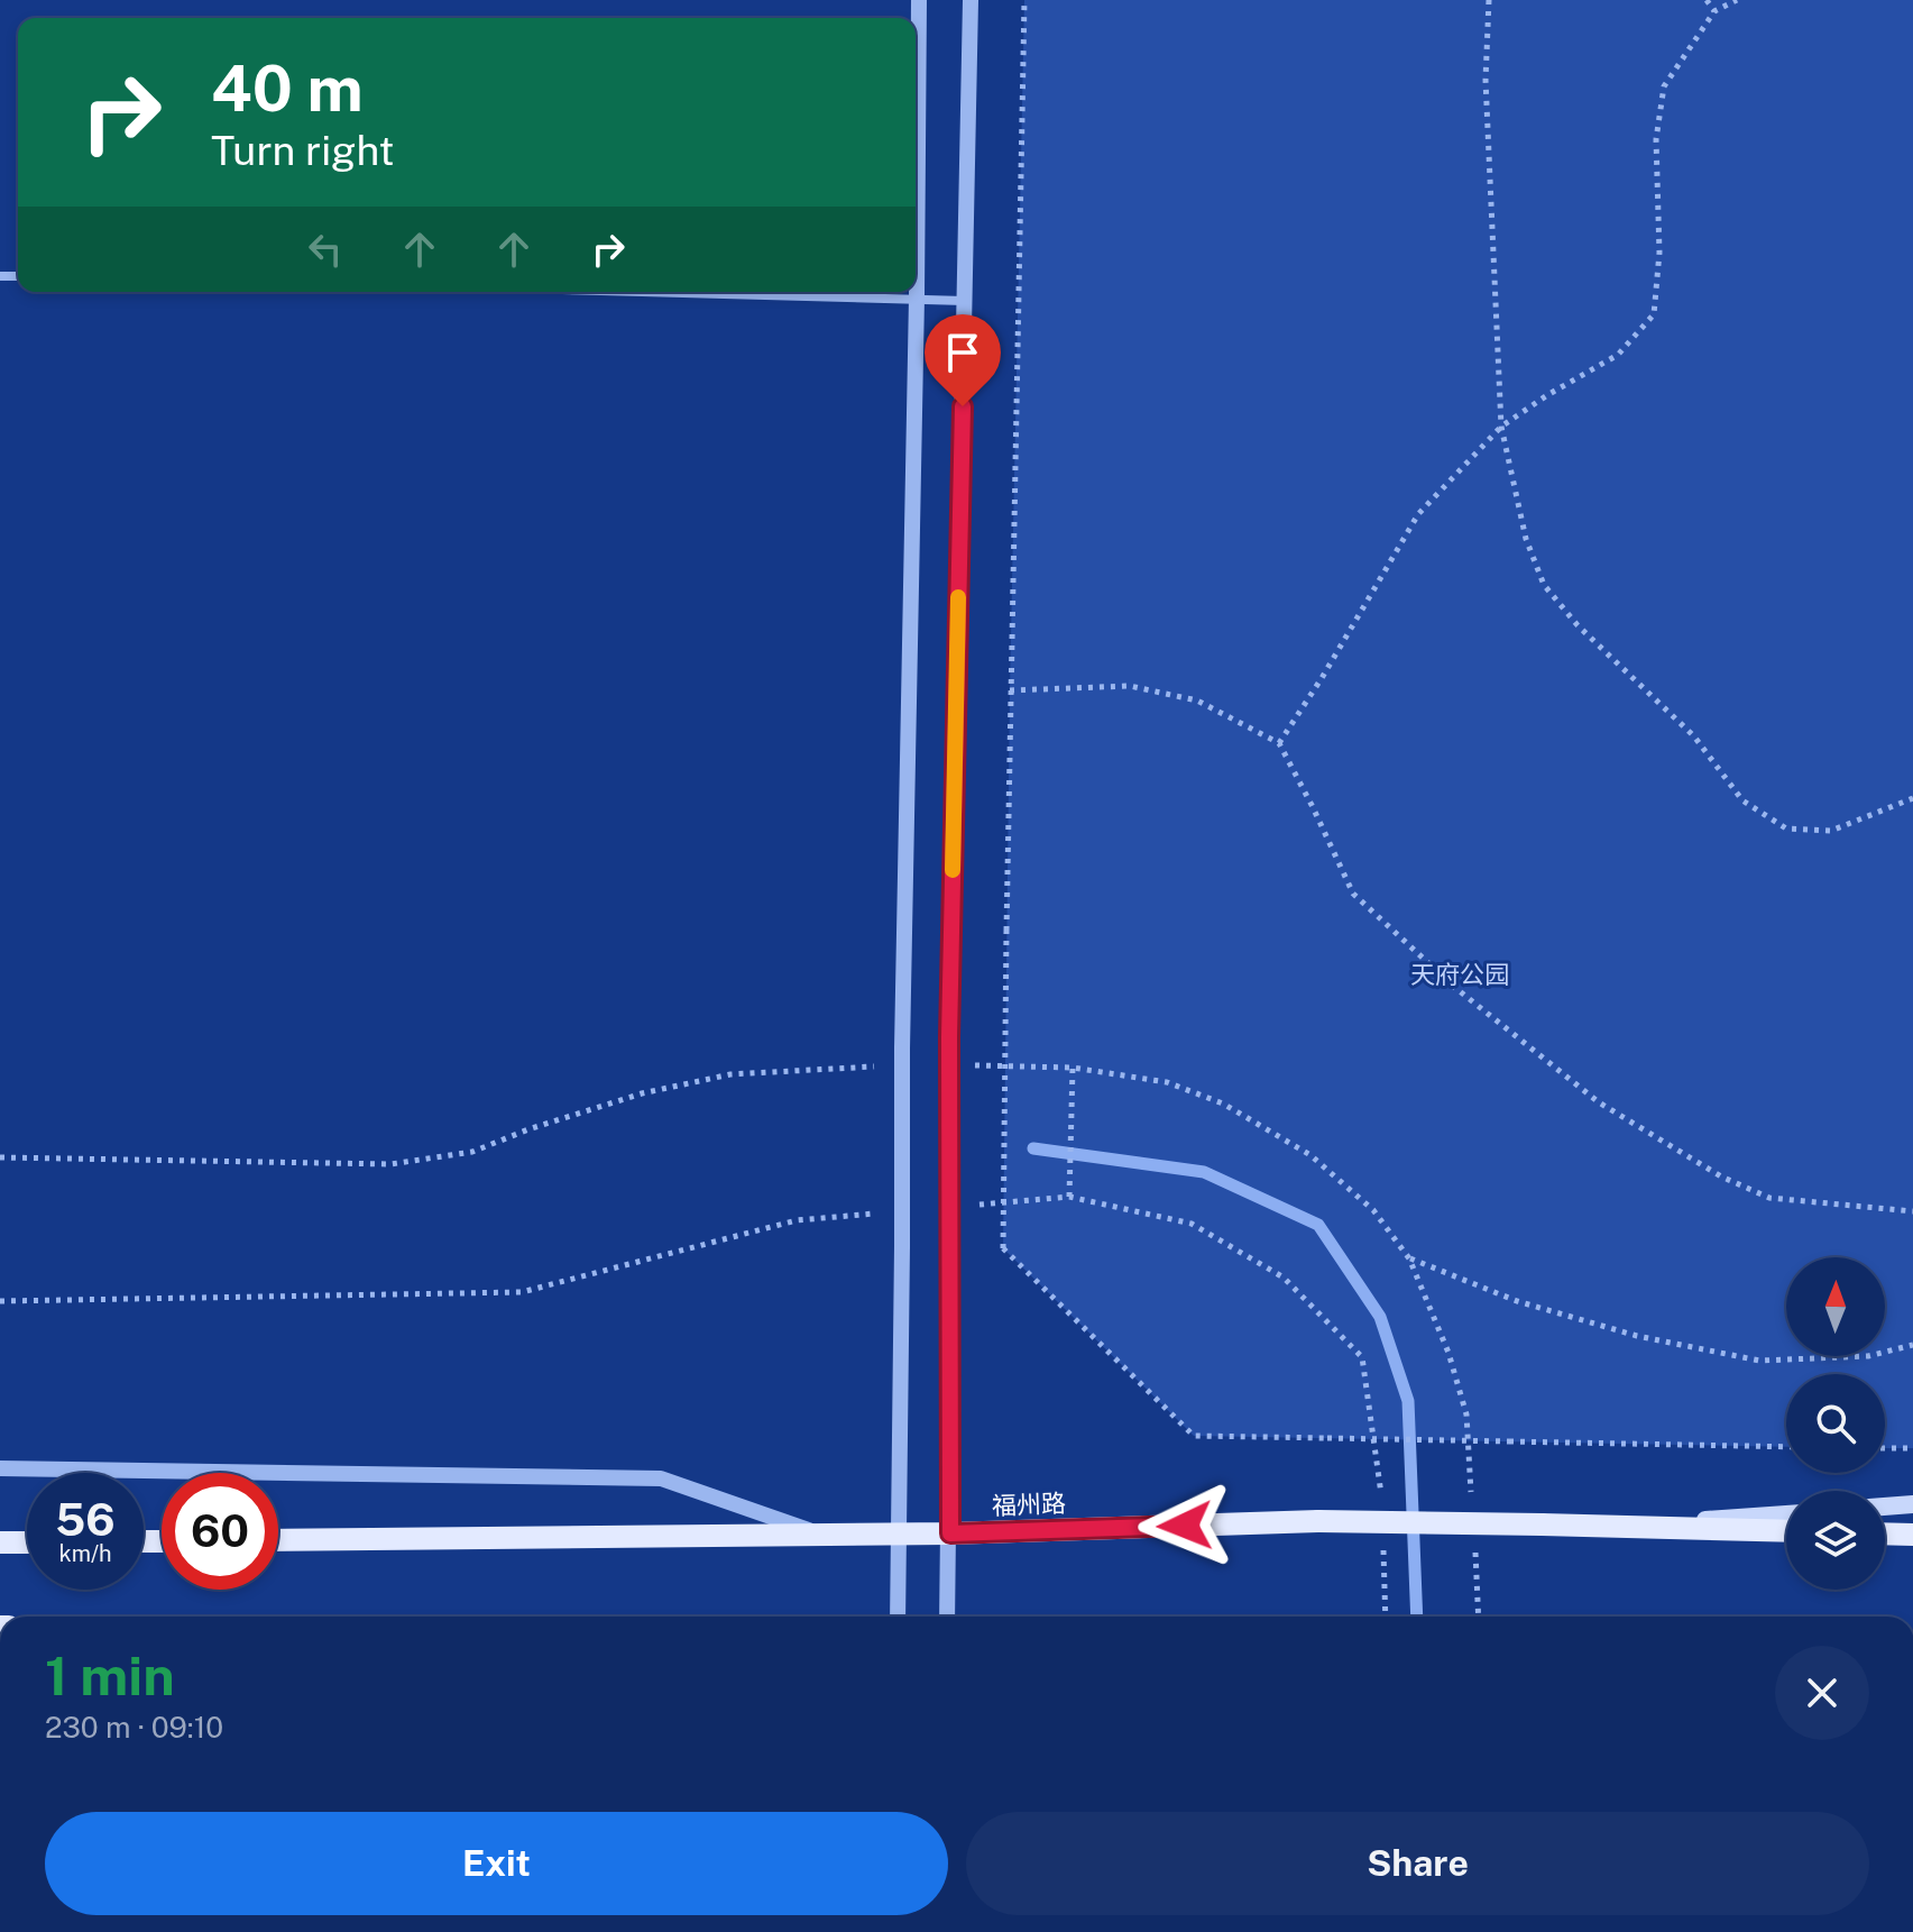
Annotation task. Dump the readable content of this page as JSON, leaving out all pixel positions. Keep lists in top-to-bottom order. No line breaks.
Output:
{"streets":{"main road":["福州路"]},"parks":["天府公园"],"north":"top","page":{"turn":["40 m","Turn right"],"speed":"56 km/h","limit":"60","heading":["1 min","230 m · 09:10"],"buttons":["Exit","Share"]}}
